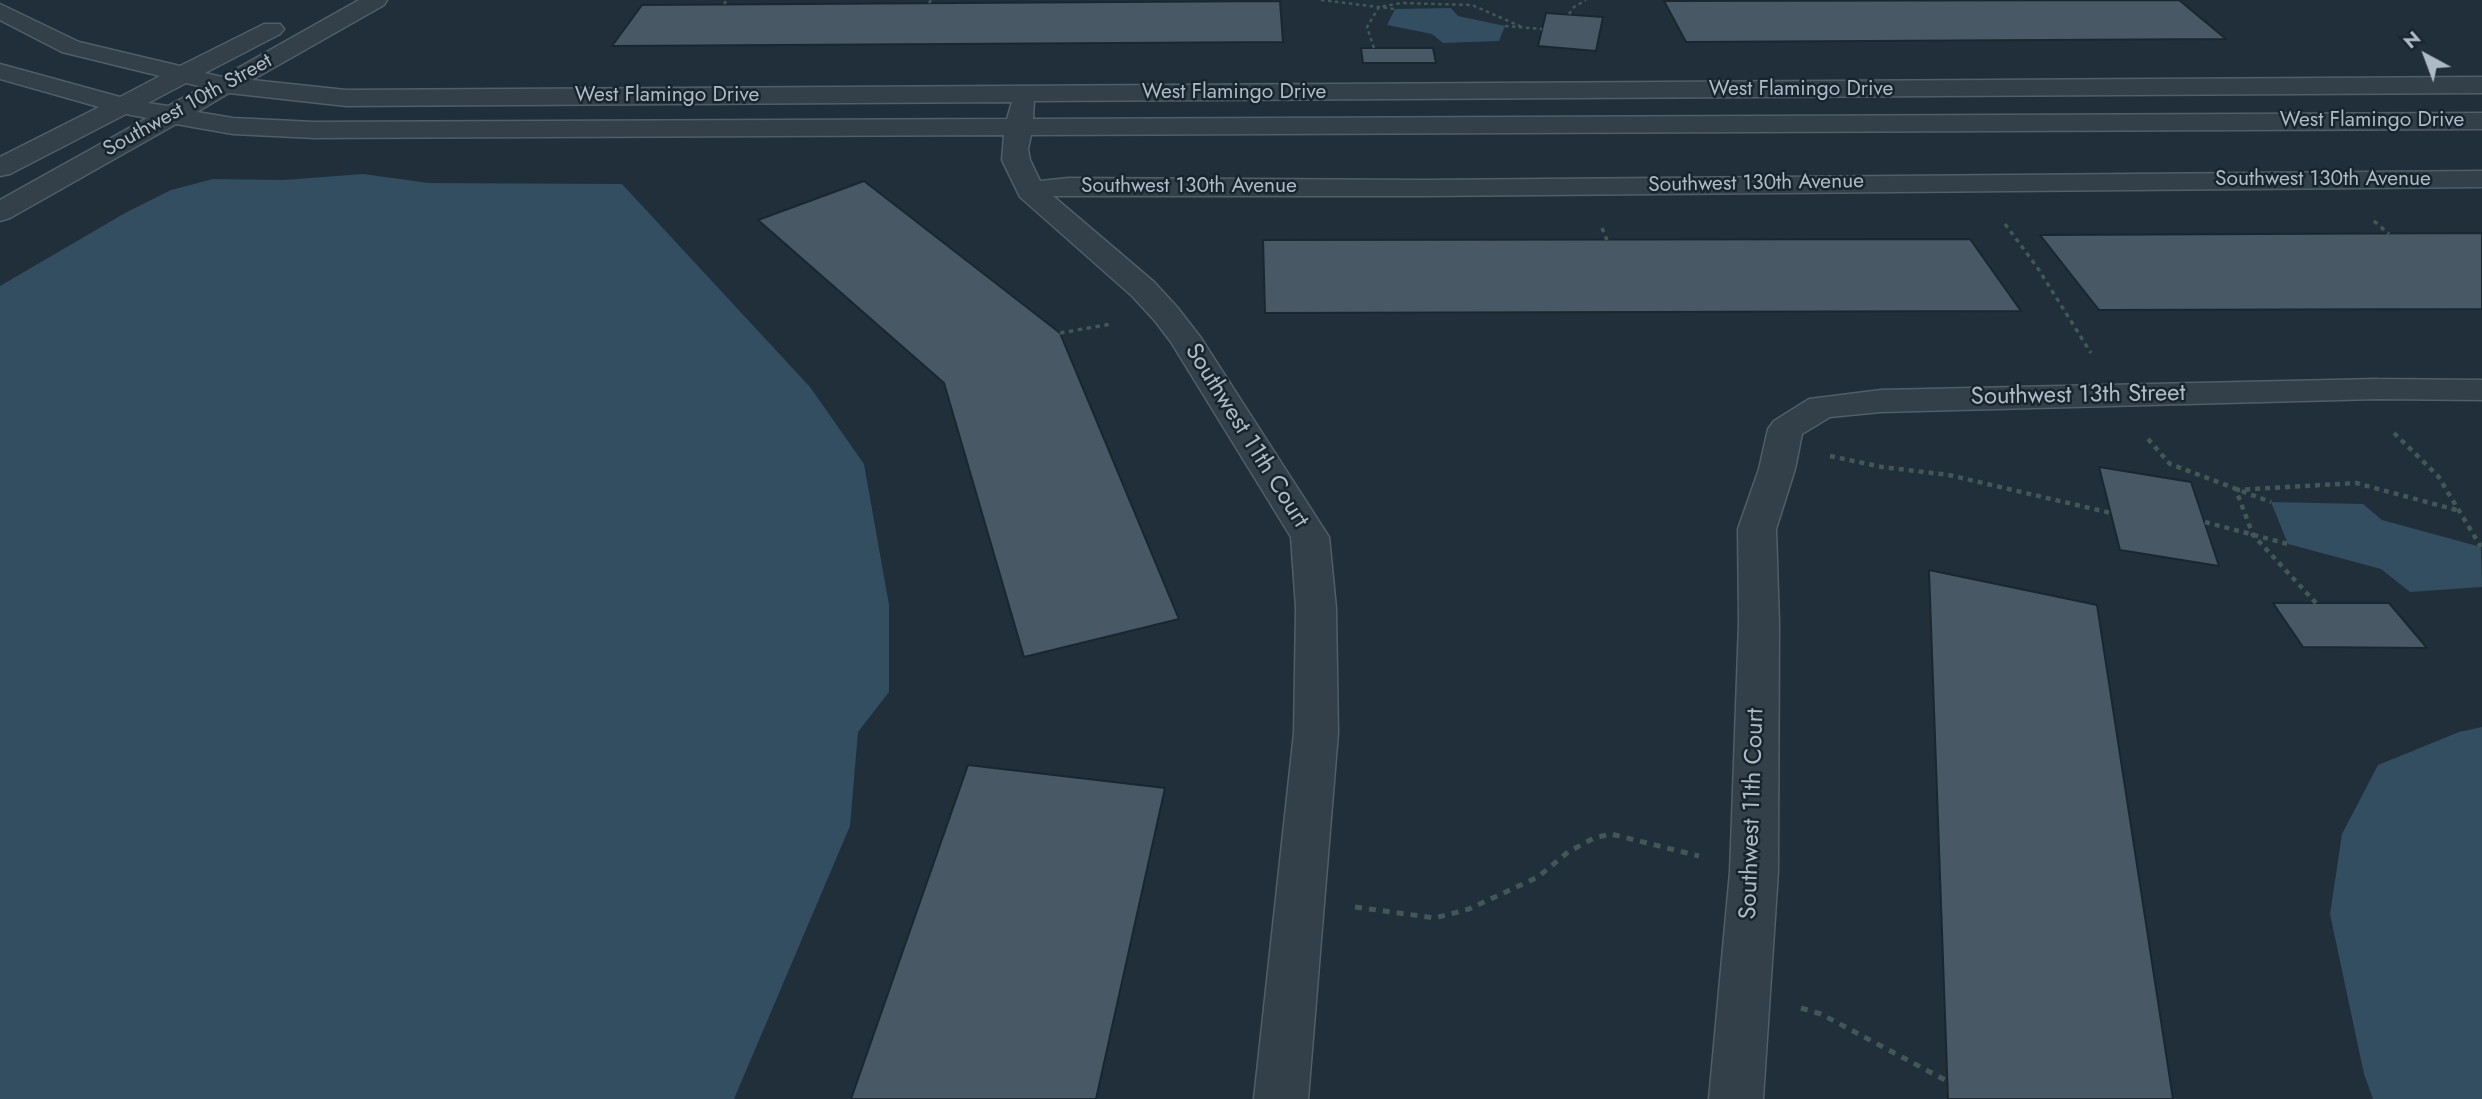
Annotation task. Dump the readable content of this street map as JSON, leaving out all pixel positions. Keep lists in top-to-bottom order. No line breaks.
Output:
{"streets":{"street":["West Flamingo Drive","Southwest 10th Street","Southwest 130th Avenue","Southwest 13th Street","Southwest 11th Court"]},"crossings":[["West Flamingo Drive","Southwest 10th Street"],["West Flamingo Drive","Southwest 11th Court"],["Southwest 130th Avenue","Southwest 11th Court"],["Southwest 13th Street","Southwest 11th Court"]],"north":"top left"}
